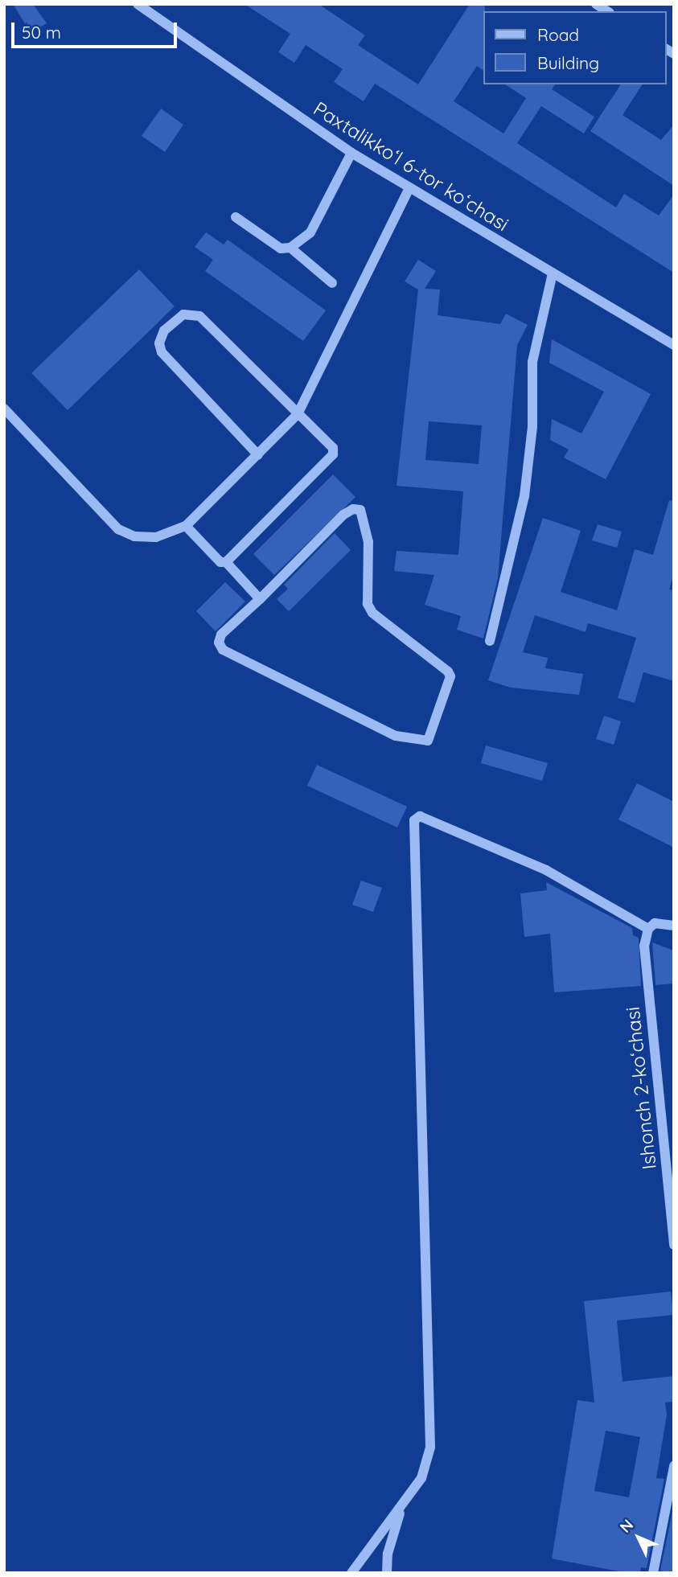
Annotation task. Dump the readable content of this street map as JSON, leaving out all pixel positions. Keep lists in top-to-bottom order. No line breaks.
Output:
{"streets":{"street":["Paxtalikkoʻl 6-tor koʻchasi","Ishonch 2-koʻchasi"]},"legend":["Road","Building"],"scale_bar":"50 m","north":"top left"}
